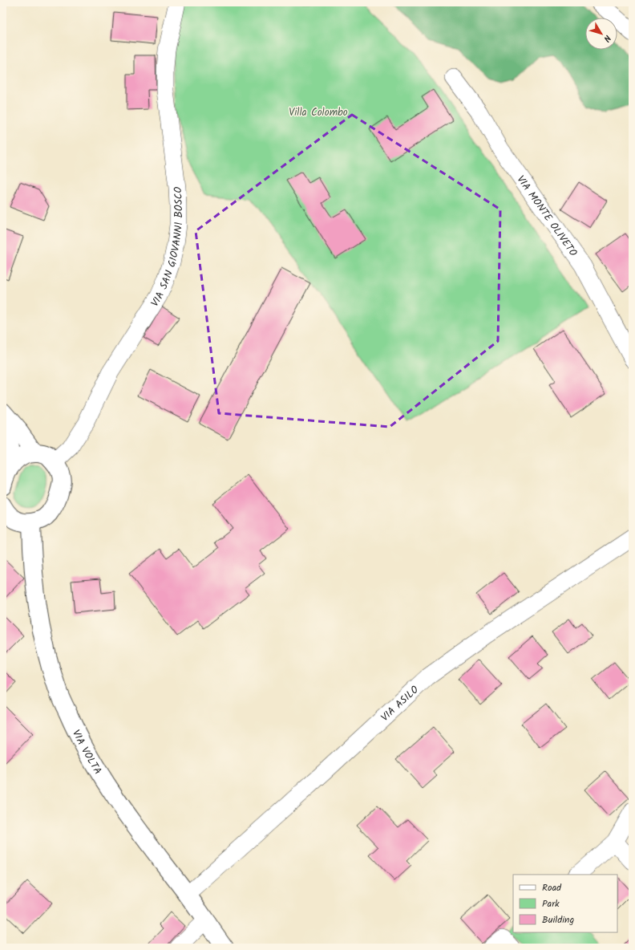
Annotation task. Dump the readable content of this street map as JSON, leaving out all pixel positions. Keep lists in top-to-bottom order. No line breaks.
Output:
{"streets":{"street":["VIA MONTE OLIVETO","VIA SAN GIOVANNI BOSCO","VIA ASILO","VIA VOLTA"]},"crossings":[["VIA ASILO","VIA VOLTA"]],"parks":["Villa Colombo"],"legend":["Road","Park","Building"],"north":"bottom right"}
